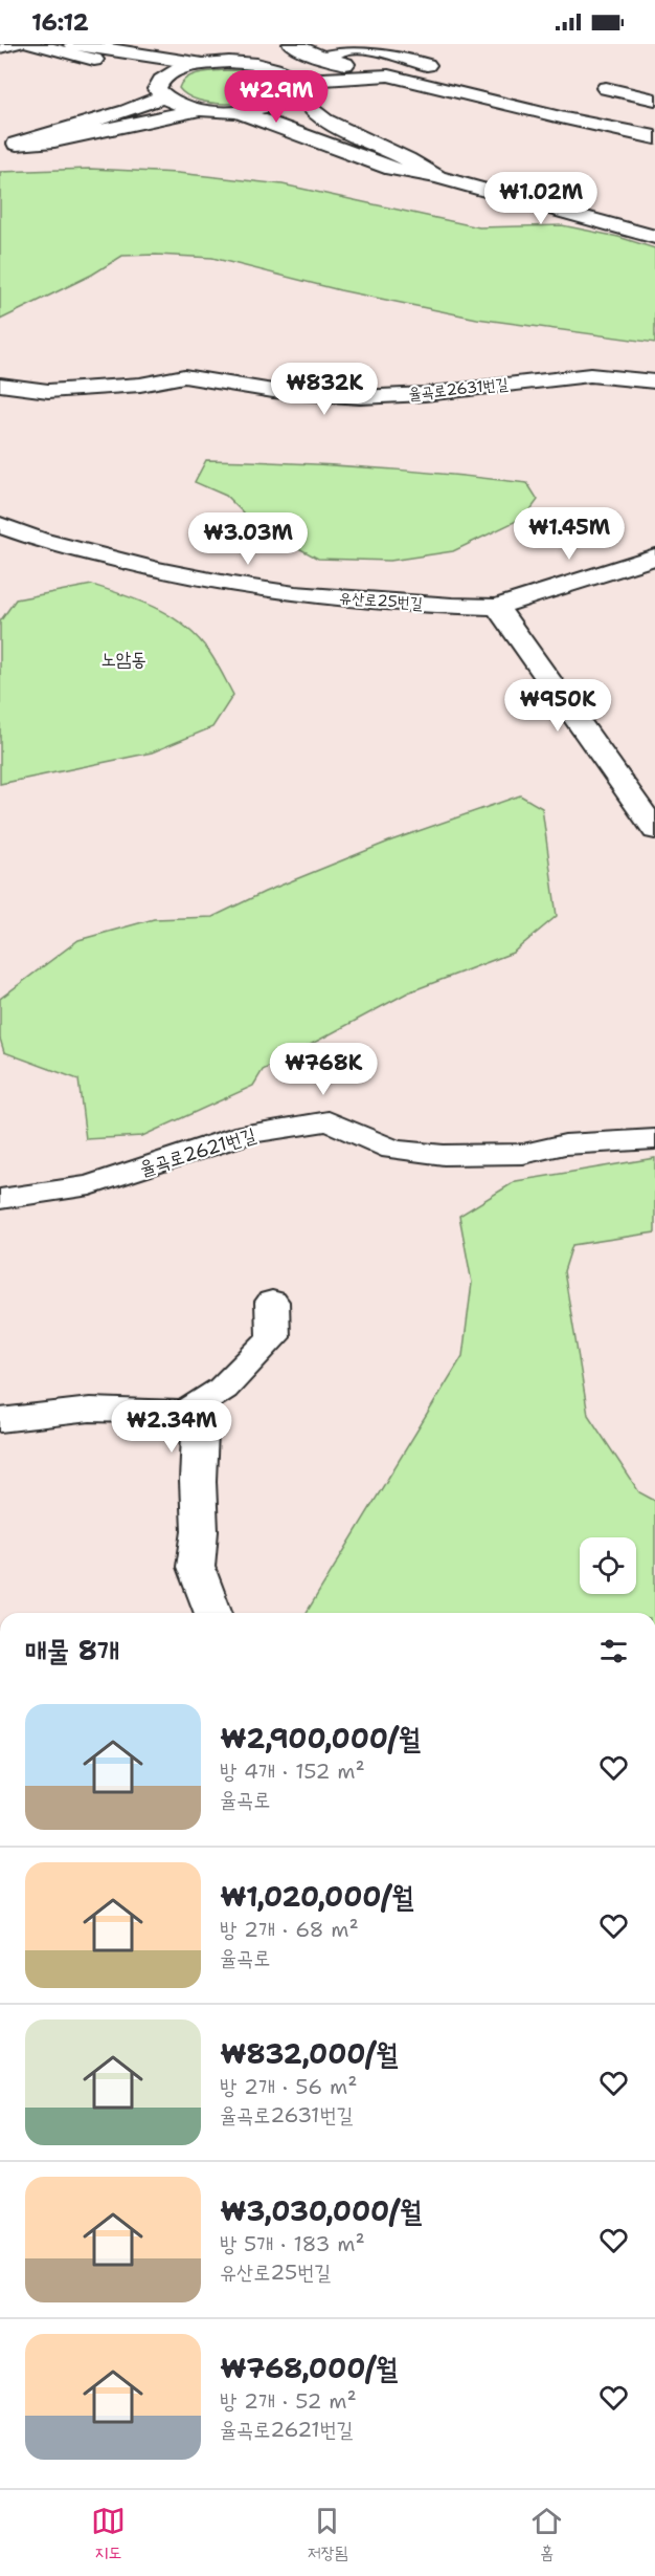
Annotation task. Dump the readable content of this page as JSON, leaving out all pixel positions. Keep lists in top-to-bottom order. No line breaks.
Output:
{"streets":{"street":["율곡로2631번길","유산로25번길","율곡로2621번길"]},"districts":["노암동"],"page":{"status":"16:12","price":["₩2.9M","₩1.02M","₩832K","₩1.45M","₩3.03M","₩950K","₩768K","₩2.34M"],"heading":"매물 8개","list":[{"name":"₩2,900,000/월","note":"방 4개 · 152 m² · 율곡로"},{"name":"₩1,020,000/월","note":"방 2개 · 68 m² · 율곡로"},{"name":"₩832,000/월","note":"방 2개 · 56 m² · 율곡로2631번길"},{"name":"₩3,030,000/월","note":"방 5개 · 183 m² · 유산로25번길"},{"name":"₩768,000/월","note":"방 2개 · 52 m² · 율곡로2621번길"}],"tabs":["지도","저장됨","홈"]}}
